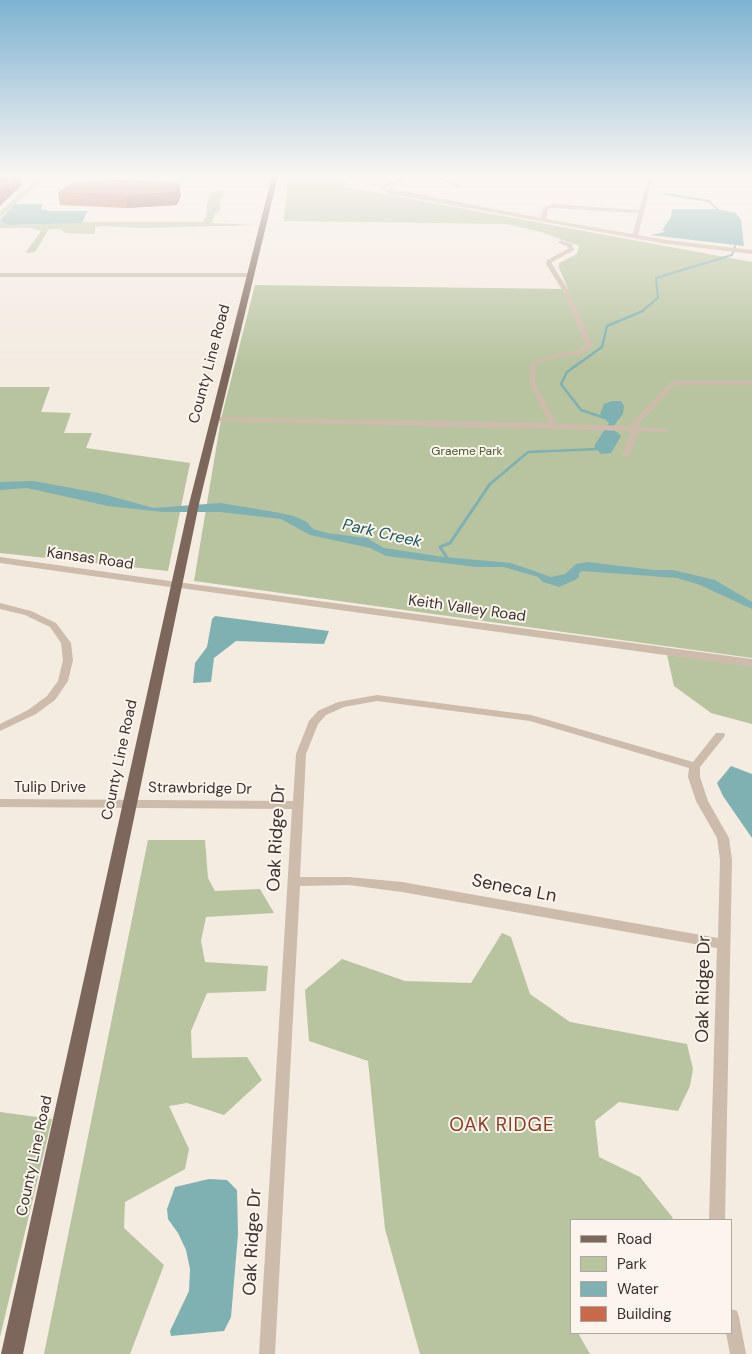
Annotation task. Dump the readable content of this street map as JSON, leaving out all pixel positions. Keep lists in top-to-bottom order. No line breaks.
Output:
{"streets":{"main road":["County Line Road"],"street":["Kansas Road","Keith Valley Road","Tulip Drive","Strawbridge Dr","Oak Ridge Dr","Seneca Ln"]},"crossings":[["County Line Road","Kansas Road"],["County Line Road","Keith Valley Road"],["County Line Road","Tulip Drive"],["County Line Road","Strawbridge Dr"],["Kansas Road","Keith Valley Road"],["Tulip Drive","Strawbridge Dr"],["Strawbridge Dr","Oak Ridge Dr"],["Oak Ridge Dr","Seneca Ln"]],"districts":["OAK RIDGE"],"water":["Park Creek"],"parks":["Graeme Park"],"legend":["Road","Park","Water","Building"]}
